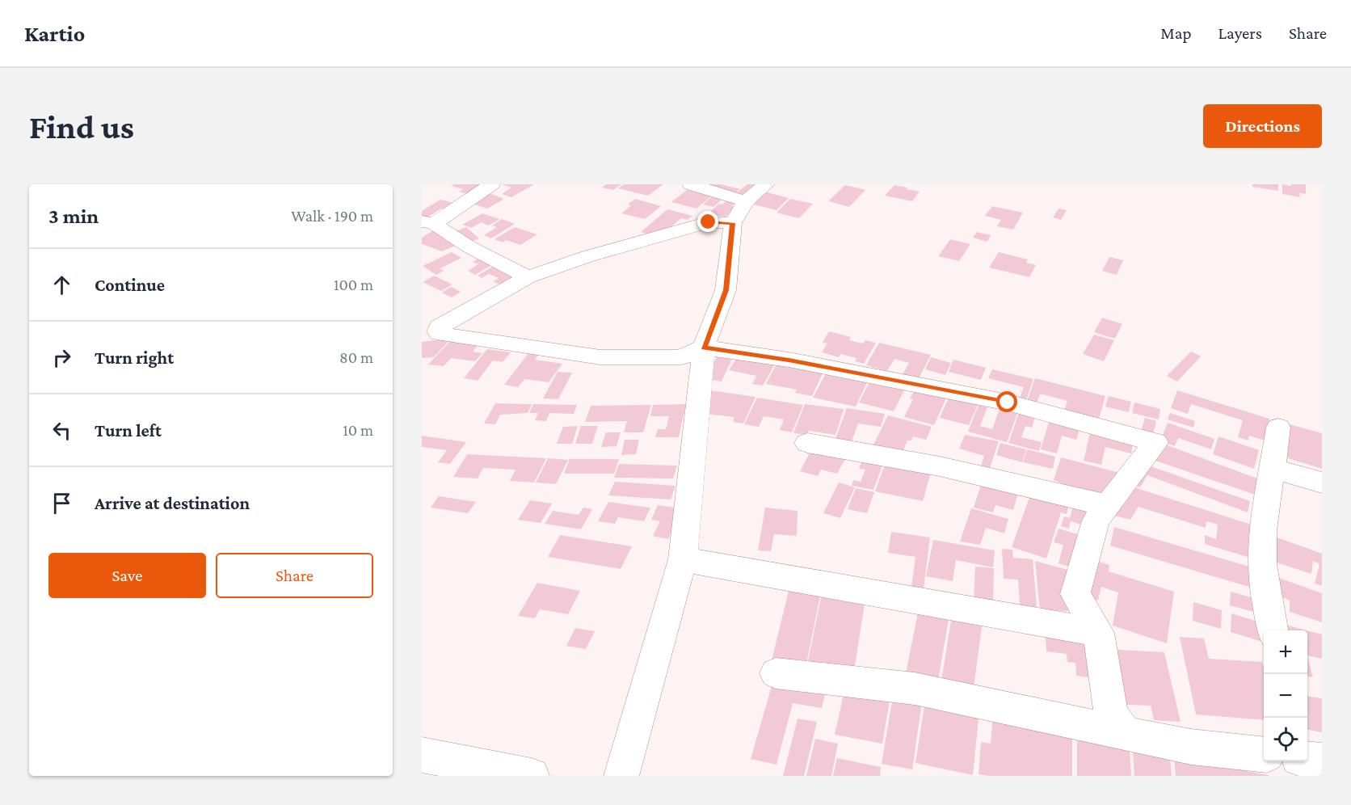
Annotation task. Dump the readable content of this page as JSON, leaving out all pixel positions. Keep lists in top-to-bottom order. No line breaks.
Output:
{"page":{"header":"Kartio","nav":["Map","Layers","Share"],"buttons":["Directions",["Save","Share"]],"title":"Find us","heading":["3 min","Walk · 190 m"],"list":[["Continue","100 m"],["Turn right","80 m"],["Turn left","10 m"],"Arrive at destination"],"map_buttons":["+","−"]}}
